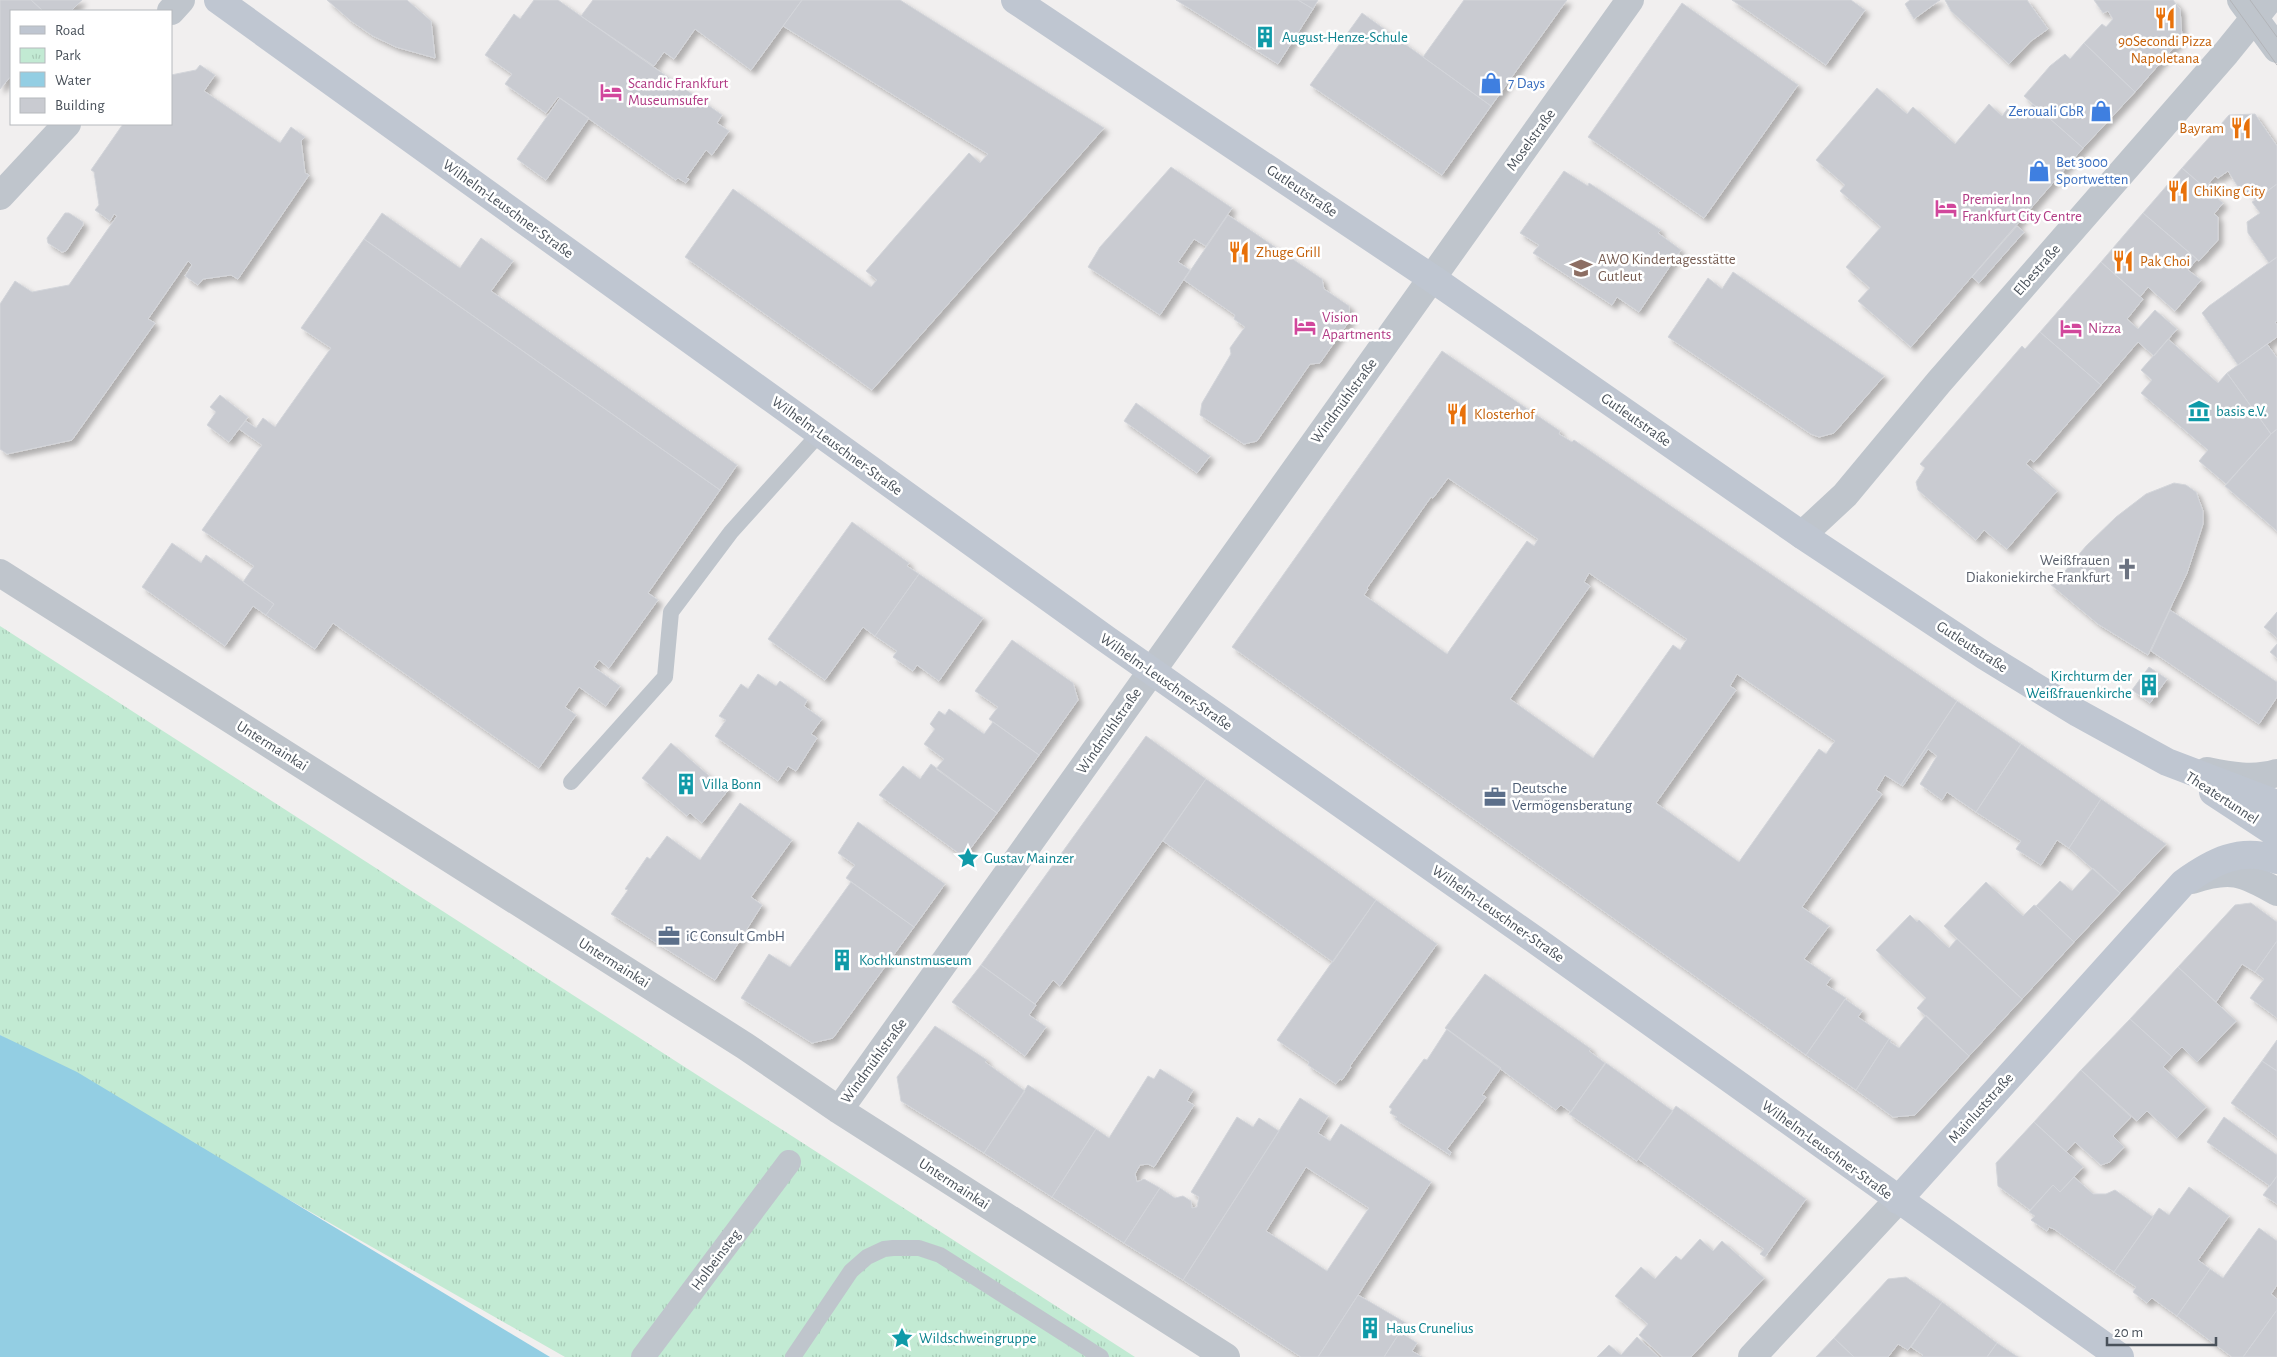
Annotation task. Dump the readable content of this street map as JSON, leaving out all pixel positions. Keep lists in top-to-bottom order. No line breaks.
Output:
{"streets":{"main road":["Gutleutstraße","Wilhelm-Leuschner-Straße","Theatertunnel","Mainluststraße"],"street":["Moselstraße","Elbestraße","Windmühlstraße","Untermainkai","Holbeinsteg"]},"crossings":[["Moselstraße","Gutleutstraße"],["Moselstraße","Windmühlstraße"],["Gutleutstraße","Elbestraße"],["Gutleutstraße","Windmühlstraße"],["Gutleutstraße","Theatertunnel"],["Wilhelm-Leuschner-Straße","Windmühlstraße"],["Wilhelm-Leuschner-Straße","Mainluststraße"],["Windmühlstraße","Untermainkai"]],"places":{"restaurant":["90Secondi Pizza Napoletana","Bayram","ChiKing City","Zhuge Grill","Pak Choi","Klosterhof"],"building":["August-Henze-Schule","Kirchturm der Weißfrauenkirche","Villa Bonn","Kochkunstmuseum","Haus Crunelius"],"shop":["7 Days","Zerouali GbR","Bet 3000 Sportwetten"],"hotel":["Scandic Frankfurt Museumsufer","Premier Inn Frankfurt City Centre","Vision Apartments","Nizza"],"school or university":["AWO Kindertagesstätte Gutleut"],"museum":["basis e.V."],"church":["Weißfrauen Diakoniekirche Frankfurt"],"office":["Deutsche Vermögensberatung","iC Consult GmbH"],"place":["Gustav Mainzer","Wildschweingruppe"]},"legend":["Road","Park","Water","Building"],"scale_bar":"20 m"}
